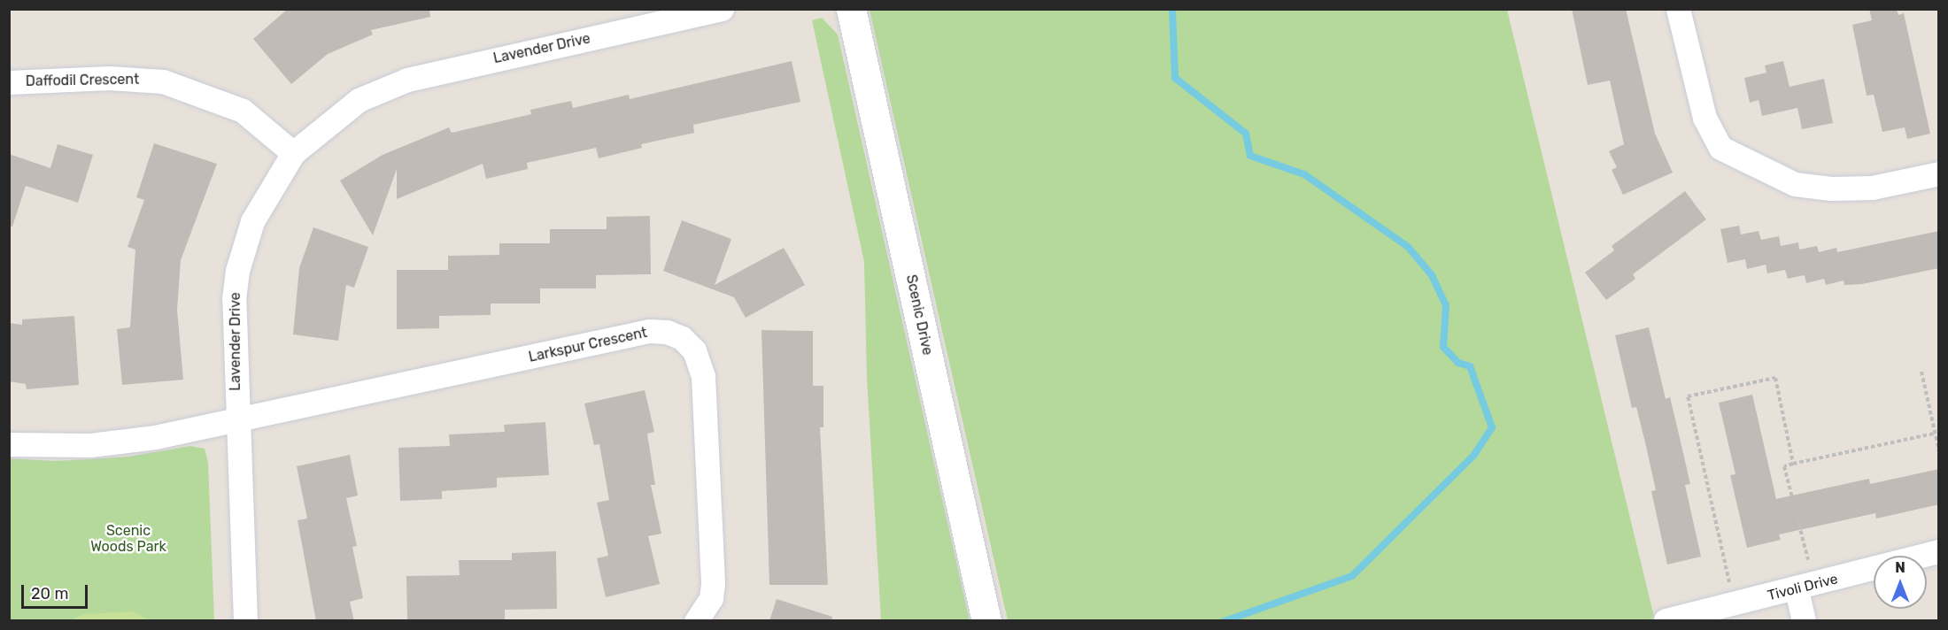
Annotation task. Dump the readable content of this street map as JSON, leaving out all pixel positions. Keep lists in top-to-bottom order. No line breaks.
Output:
{"streets":{"street":["Lavender Drive","Daffodil Crescent","Scenic Drive","Larkspur Crescent","Tivoli Drive"]},"crossings":[["Lavender Drive","Daffodil Crescent"],["Lavender Drive","Larkspur Crescent"]],"parks":["Scenic Woods Park"],"scale_bar":"20 m","north":"top"}
